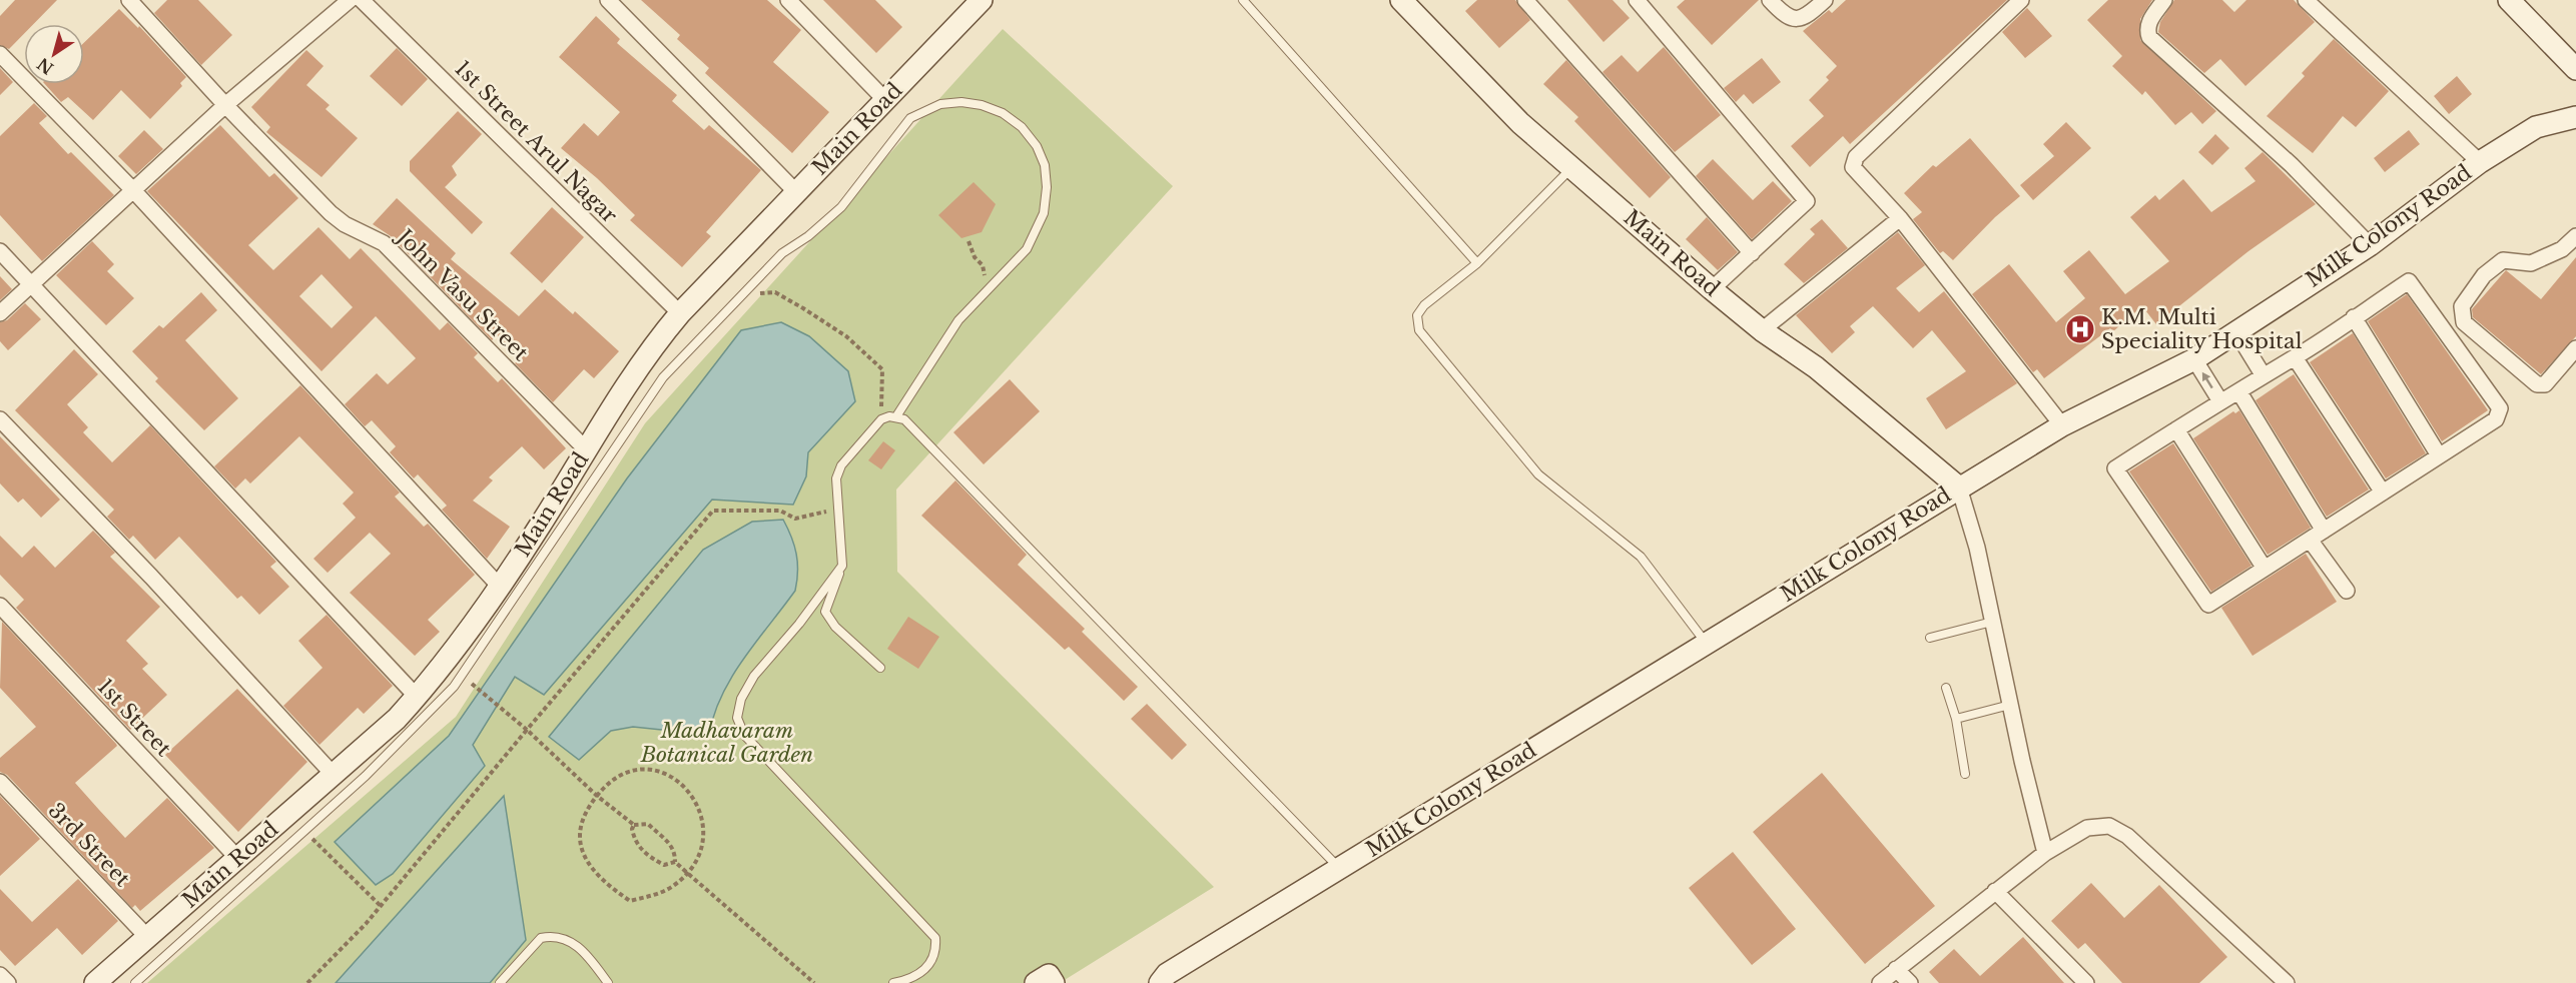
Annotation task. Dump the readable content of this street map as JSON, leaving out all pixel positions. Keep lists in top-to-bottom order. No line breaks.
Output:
{"streets":{"street":["Main Road","1st Street Arul Nagar","Milk Colony Road","John Vasu Street","1st Street","3rd Street"]},"crossings":[["Main Road","1st Street Arul Nagar"],["Main Road","Milk Colony Road"],["Main Road","John Vasu Street"],["Main Road","1st Street"],["Main Road","3rd Street"]],"parks":["Madhavaram Botanical Garden"],"places":{"hospital":["K.M. Multi Speciality Hospital"]},"north":"bottom left"}
